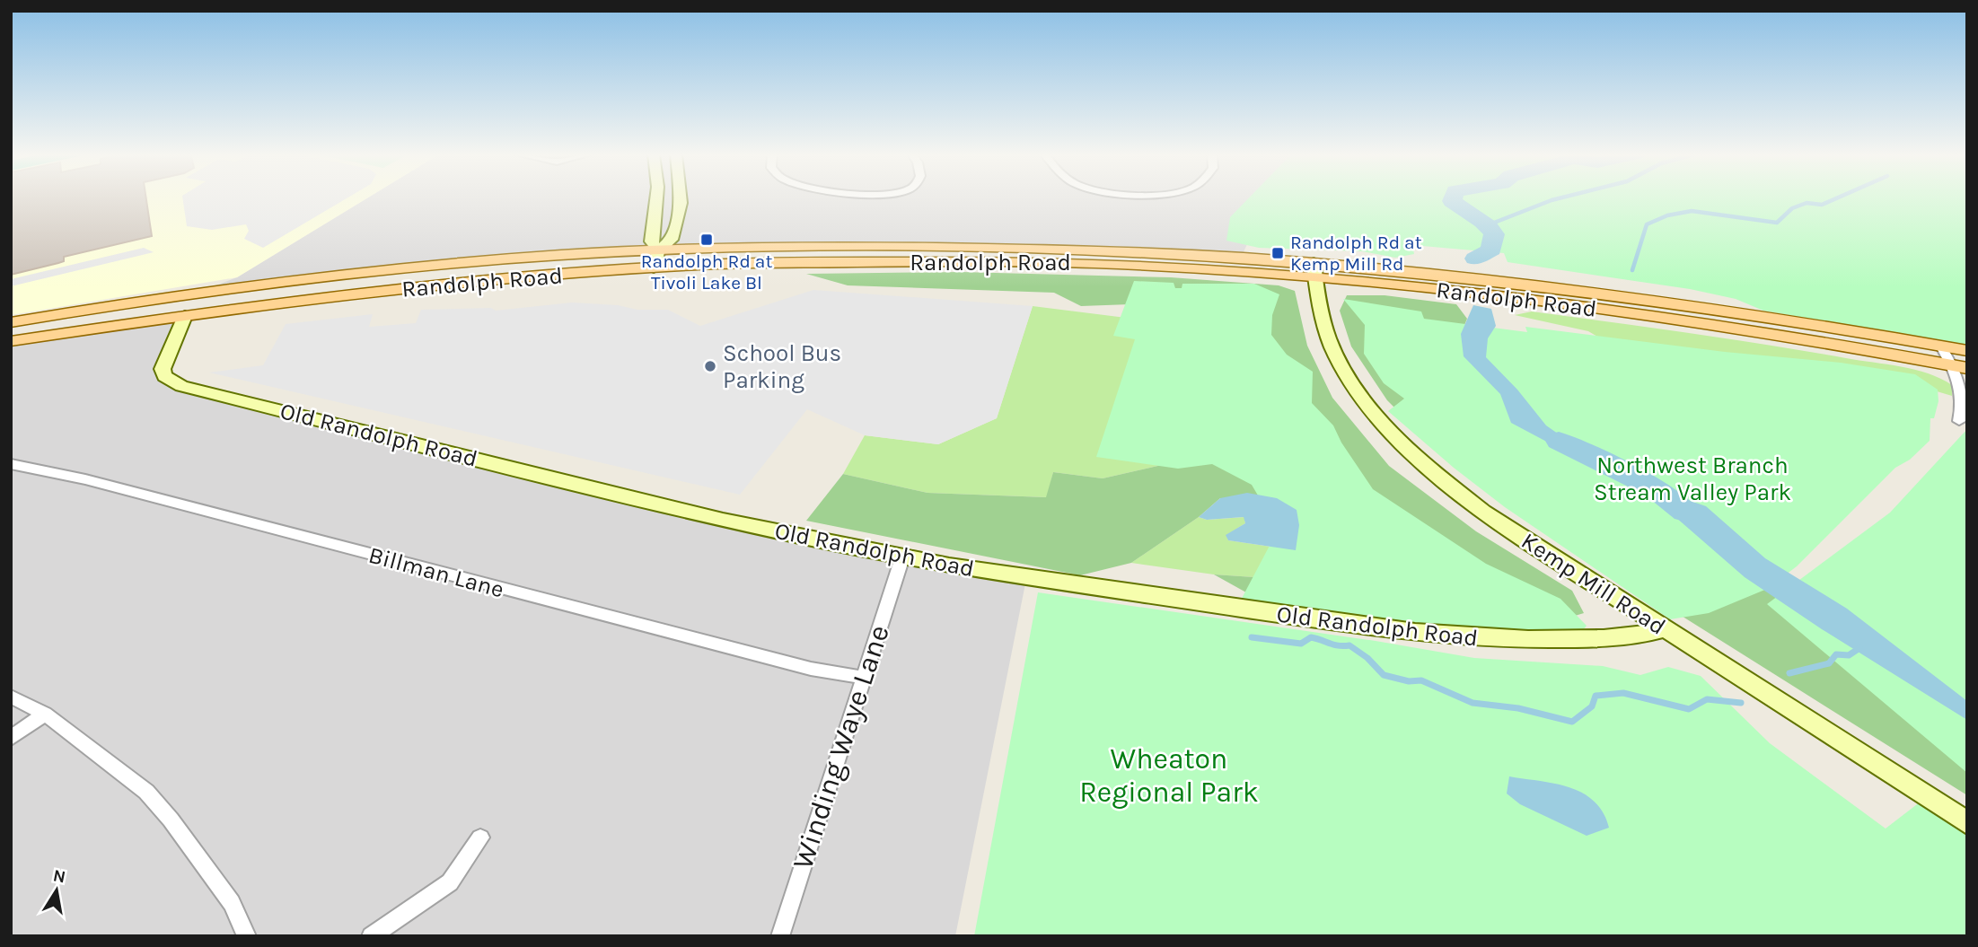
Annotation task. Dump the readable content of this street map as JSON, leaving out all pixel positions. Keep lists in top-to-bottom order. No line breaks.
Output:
{"streets":{"main road":["Randolph Road"],"street":["Old Randolph Road","Billman Lane","Kemp Mill Road","Winding Waye Lane"]},"crossings":[["Randolph Road","Old Randolph Road"],["Randolph Road","Kemp Mill Road"],["Old Randolph Road","Kemp Mill Road"],["Old Randolph Road","Winding Waye Lane"],["Billman Lane","Winding Waye Lane"]],"parks":["Northwest Branch Stream Valley Park","Wheaton Regional Park"],"places":{"transit":["Randolph Rd at Tivoli Lake Bl","Randolph Rd at Kemp Mill Rd"],"other":["School Bus Parking"]},"north":"top"}
